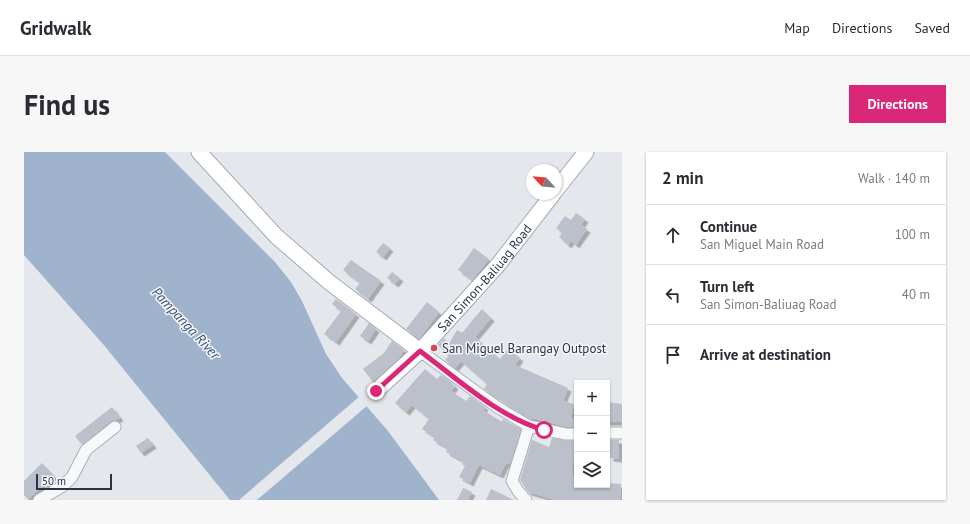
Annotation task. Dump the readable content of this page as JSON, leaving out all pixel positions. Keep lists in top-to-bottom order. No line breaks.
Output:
{"streets":{"main road":["San Simon-Baliuag Road"]},"water":["Pampanga River"],"places":["San Miguel Barangay Outpost"],"scale_bar":"50 m","north":"top left","page":{"header":"Gridwalk","nav":["Map","Directions","Saved"],"buttons":"Directions","title":"Find us","heading":["2 min","Walk · 140 m"],"list":[["Continue","San Miguel Main Road","100 m"],["Turn left","San Simon-Baliuag Road","40 m"],"Arrive at destination"],"map_buttons":["+","−"],"scale":"50 m"}}
